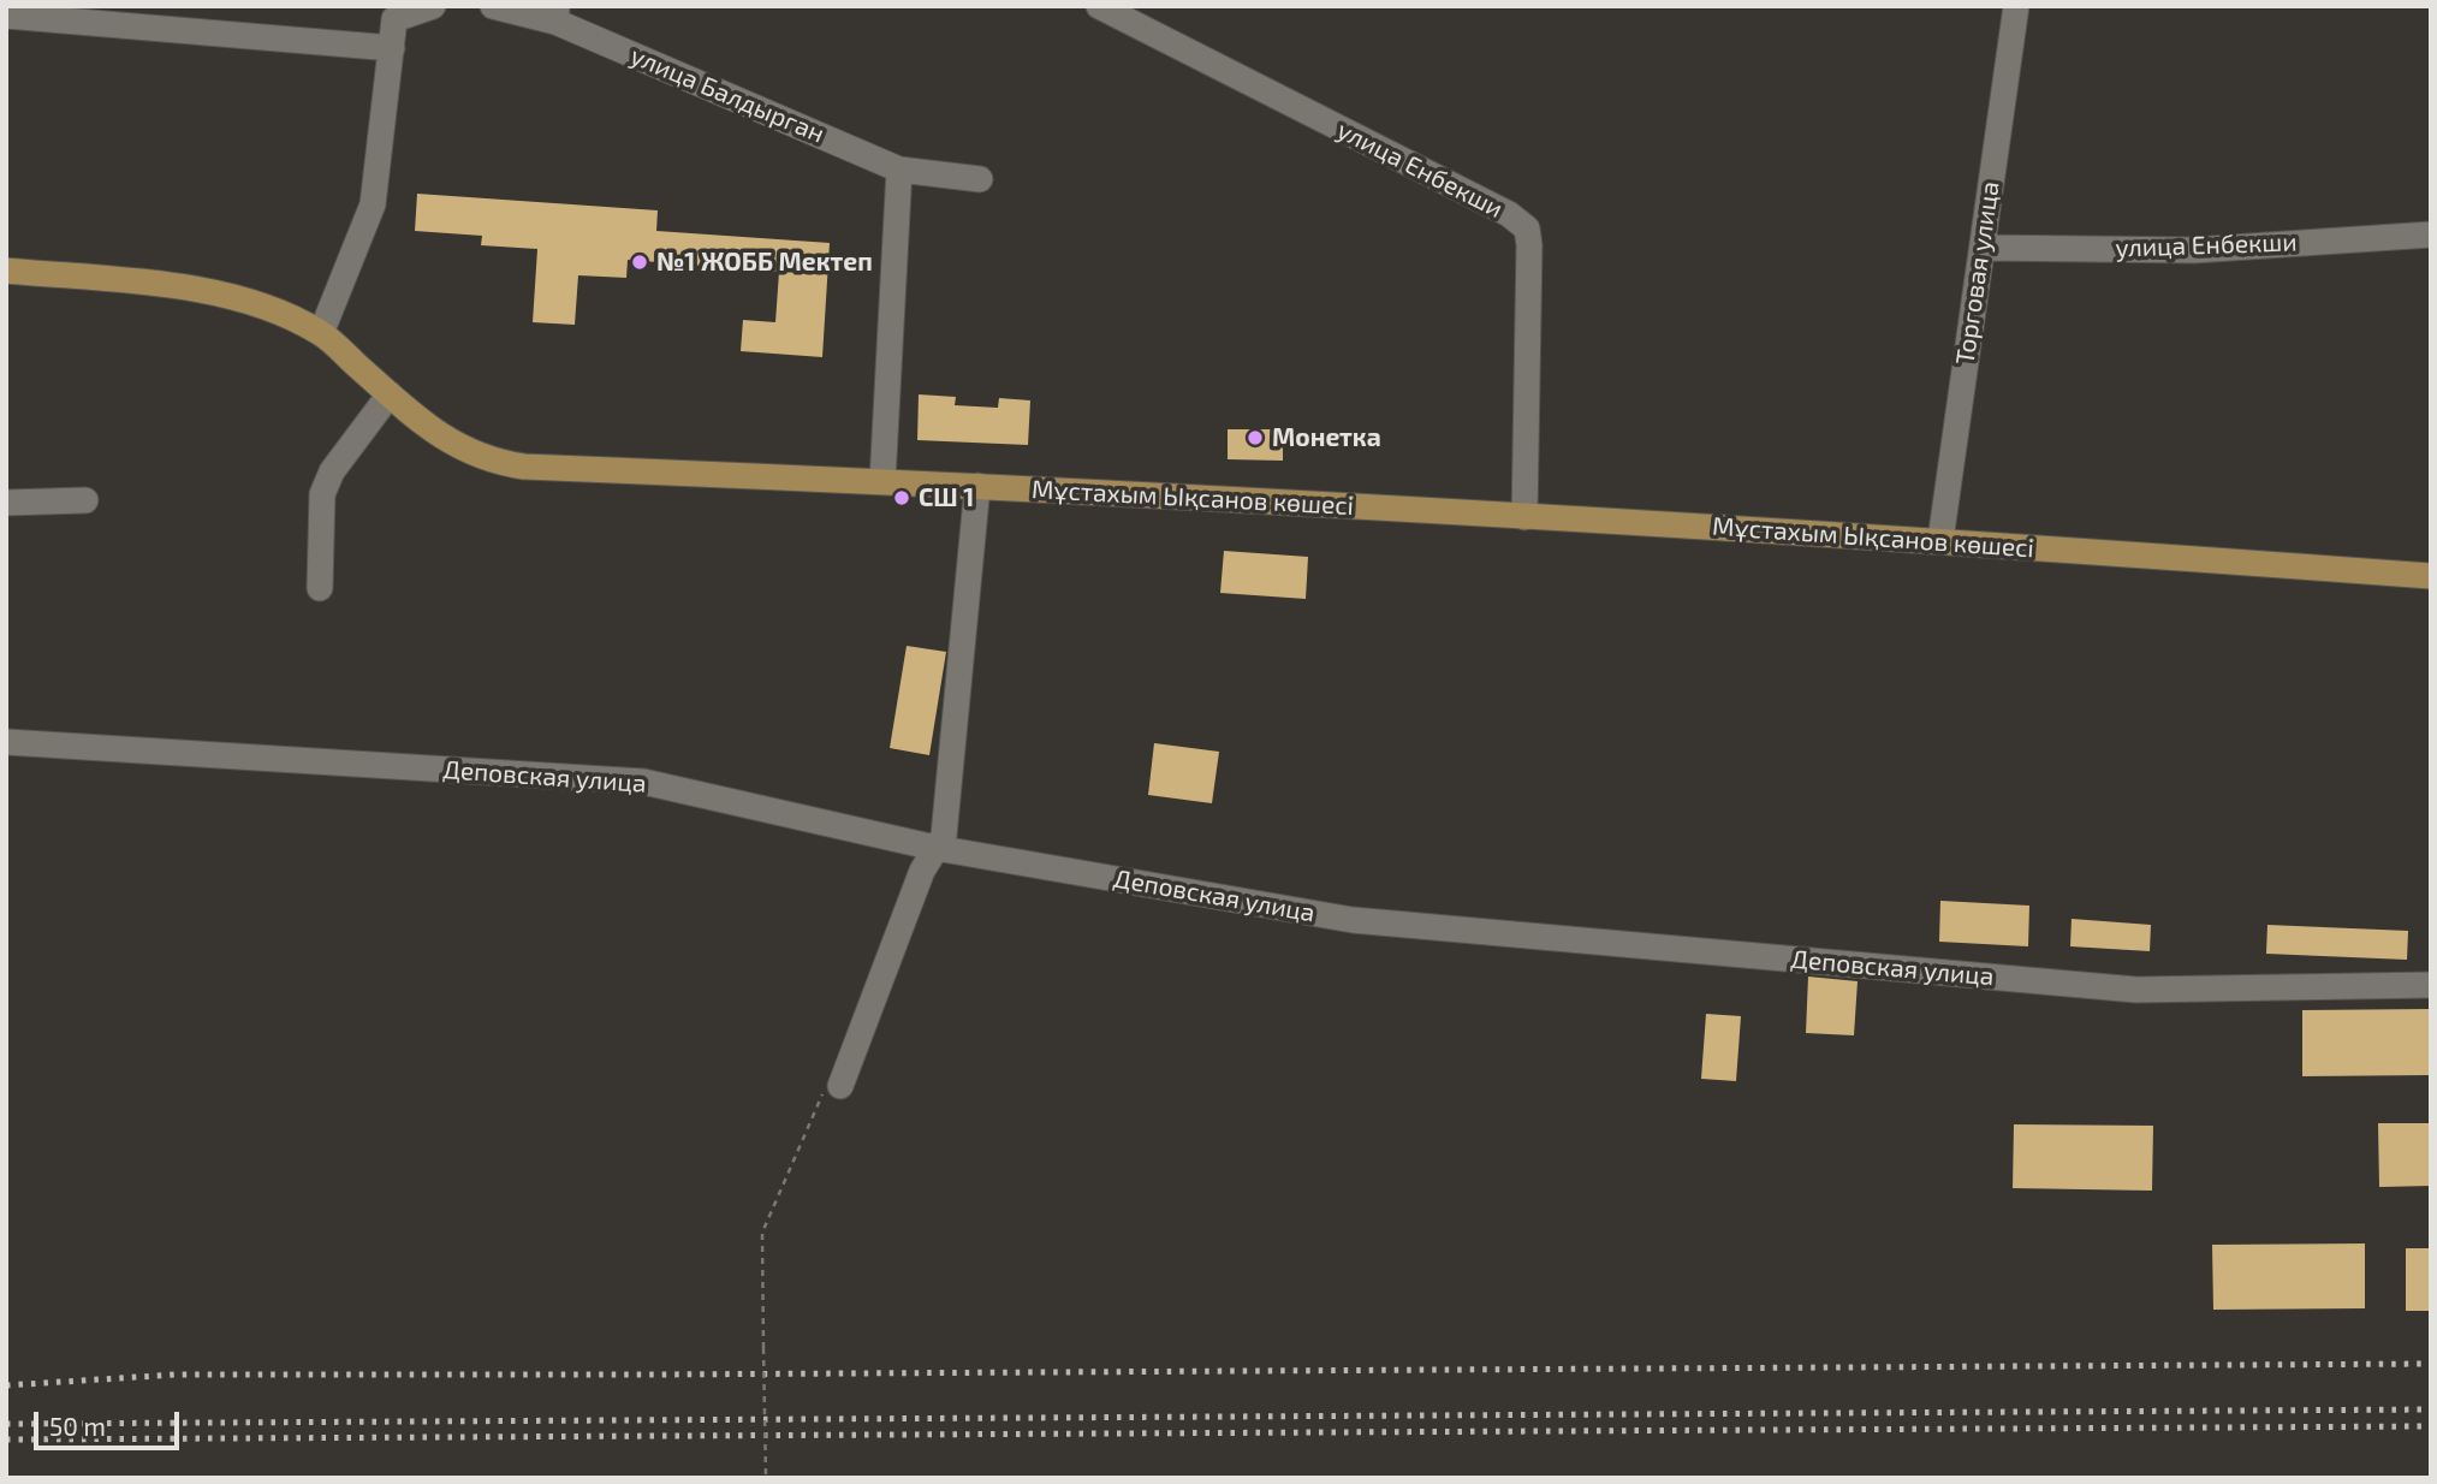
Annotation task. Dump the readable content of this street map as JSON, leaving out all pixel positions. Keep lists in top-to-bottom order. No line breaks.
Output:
{"streets":{"main road":["Мұстахым Ықсанов көшесі"],"street":["улица Балдырган","улица Енбекши","Торговая улица","Деповская улица"]},"crossings":[["улица Енбекши","Торговая улица"],["улица Енбекши","Мұстахым Ықсанов көшесі"],["Торговая улица","Мұстахым Ықсанов көшесі"]],"places":["№1 ЖОББ Мектеп","Монетка","СШ 1"],"scale_bar":"50 m"}
